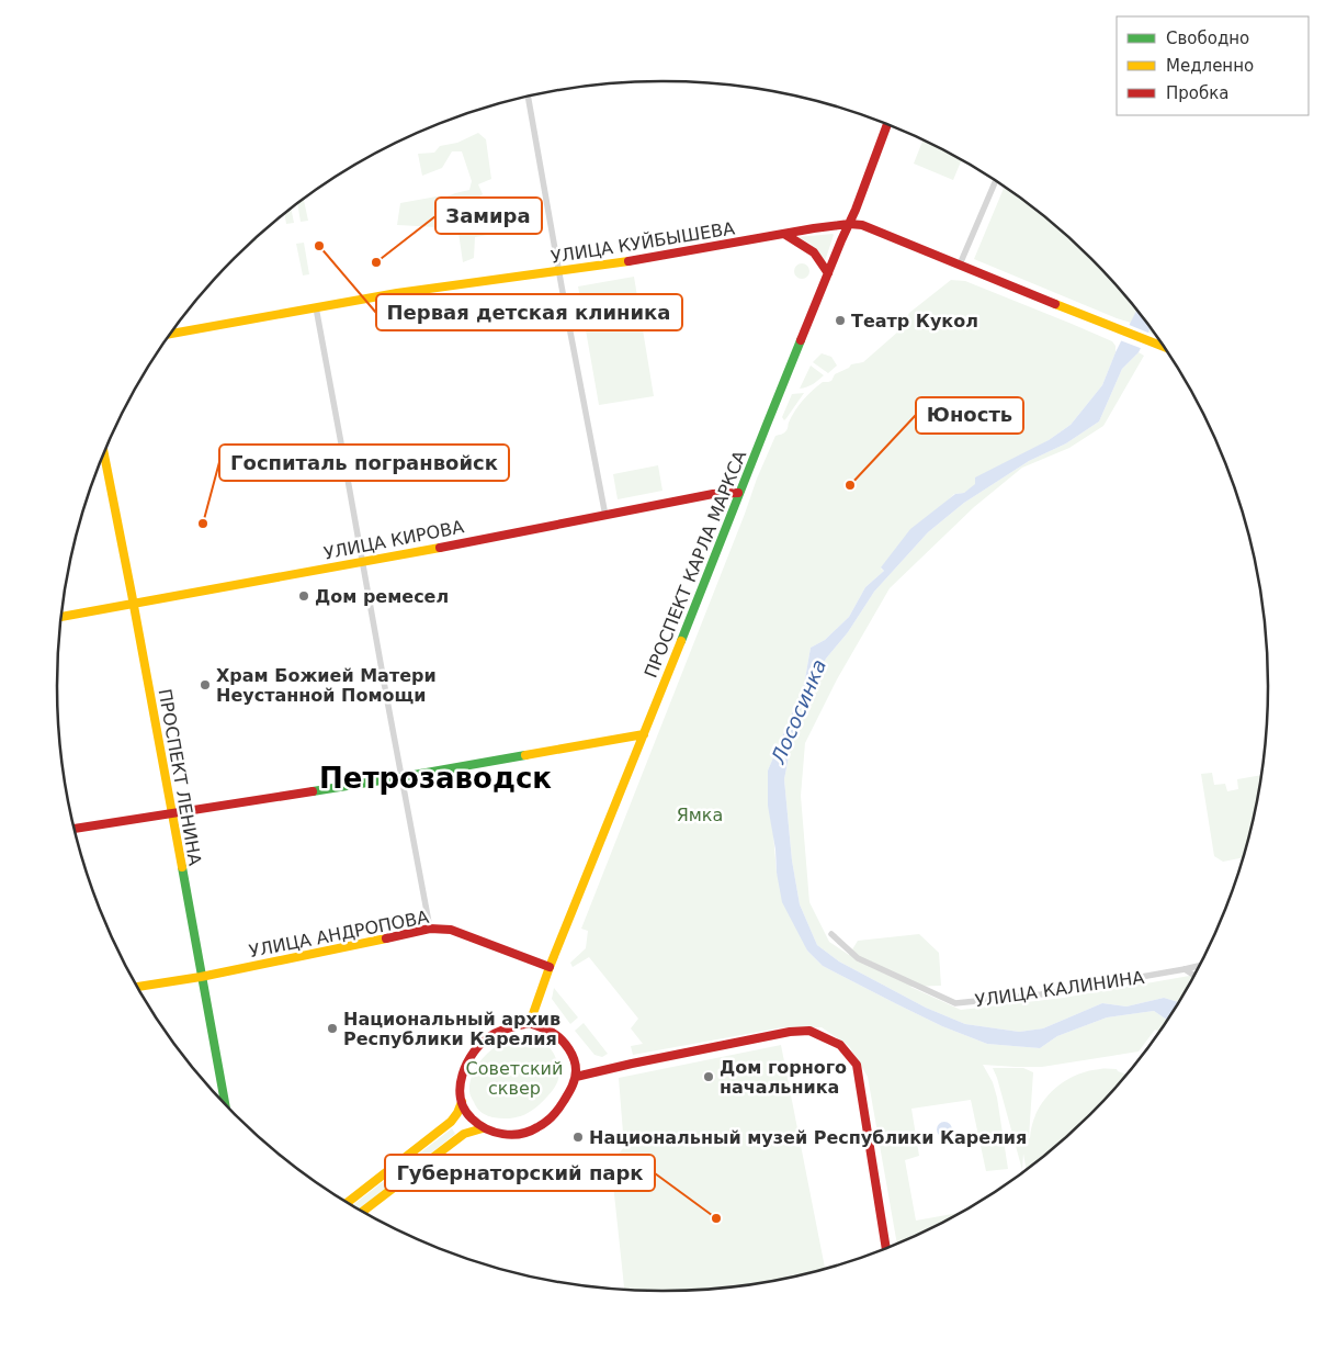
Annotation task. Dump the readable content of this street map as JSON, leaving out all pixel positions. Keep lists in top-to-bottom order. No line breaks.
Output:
{"streets":{"main road":["УЛИЦА КУЙБЫШЕВА","УЛИЦА КИРОВА","ПРОСПЕКТ КАРЛА МАРКСА","ПРОСПЕКТ ЛЕНИНА","УЛИЦА АНДРОПОВА"],"street":["УЛИЦА КАЛИНИНА"]},"crossings":[["УЛИЦА КУЙБЫШЕВА","ПРОСПЕКТ КАРЛА МАРКСА"],["УЛИЦА КИРОВА","ПРОСПЕКТ КАРЛА МАРКСА"],["УЛИЦА КИРОВА","ПРОСПЕКТ ЛЕНИНА"],["ПРОСПЕКТ КАРЛА МАРКСА","УЛИЦА АНДРОПОВА"],["ПРОСПЕКТ ЛЕНИНА","УЛИЦА АНДРОПОВА"]],"districts":["Петрозаводск"],"water":["Лососинка"],"parks":["Ямка","Советский сквер"],"places":["Первая детская клиника","Замира","Театр Кукол","Юность","Госпиталь погранвойск","Дом ремесел","Храм Божией Матери Неустанной Помощи","Национальный архив Республики Карелия","Дом горного начальника","Национальный музей Республики Карелия","Губернаторский парк"],"legend":["Свободно","Медленно","Пробка"]}
